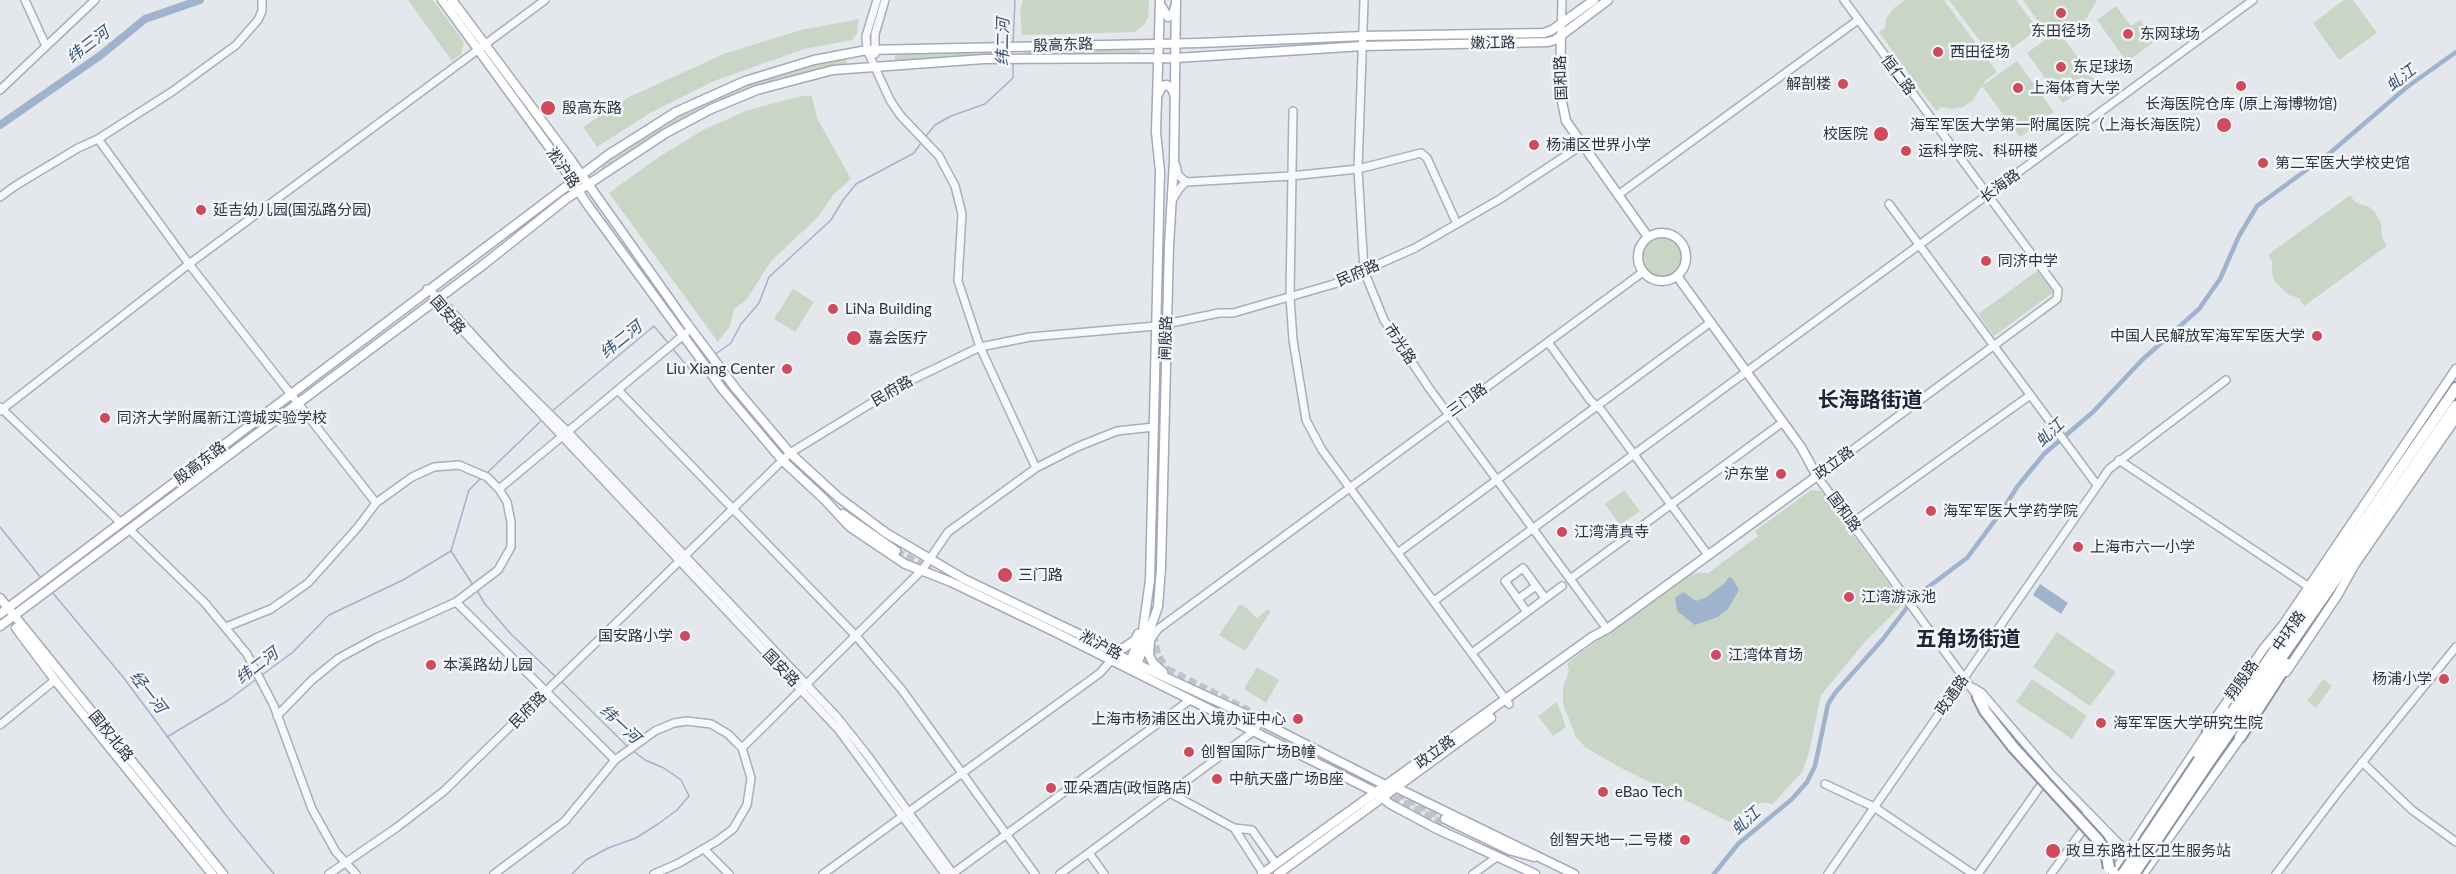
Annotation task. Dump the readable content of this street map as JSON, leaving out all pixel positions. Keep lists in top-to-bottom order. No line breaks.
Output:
{"streets":{"highway":["中环路"],"main road":["嫩江路","殷高东路","国和路","淞沪路","闸殷路","政立路","翔殷路","国权北路"],"street":["恒仁路","长海路","民府路","国安路","市光路","三门路","政通路"]},"crossings":[["嫩江路","殷高东路"],["嫩江路","国和路"],["嫩江路","市光路"],["殷高东路","淞沪路"],["殷高东路","国安路"],["殷高东路","闸殷路"],["殷高东路","市光路"],["殷高东路","国权北路"],["恒仁路","长海路"],["恒仁路","政立路"],["国和路","长海路"],["国和路","民府路"],["国和路","三门路"],["国和路","政立路"],["国和路","翔殷路"],["国和路","政通路"],["淞沪路","民府路"],["淞沪路","闸殷路"],["淞沪路","政立路"],["长海路","市光路"],["民府路","国安路"],["民府路","闸殷路"],["民府路","市光路"],["闸殷路","三门路"],["市光路","三门路"],["市光路","政立路"]],"districts":["长海路街道","五角场街道"],"water":["纬二河","纬三河","虬江","经一河","纬一河"],"places":["东田径场","东网球场","西田径场","东足球场","解剖楼","长海医院仓库 (原上海博物馆)","上海体育大学","殷高东路","海军军医大学第一附属医院（上海长海医院）","校医院","杨浦区世界小学","运科学院、科研楼","第二军医大学校史馆","延吉幼儿园(国泓路分园)","同济中学","LiNa Building","中国人民解放军海军军医大学","嘉会医疗","Liu Xiang Center","同济大学附属新江湾城实验学校","沪东堂","海军军医大学药学院","江湾清真寺","上海市六一小学","三门路","江湾游泳池","国安路小学","江湾体育场","本溪路幼儿园","杨浦小学","上海市杨浦区出入境办证中心","海军军医大学研究生院","创智国际广场B幢","中航天盛广场B座","亚朵酒店(政恒路店)","eBao Tech","创智天地一,二号楼","政旦东路社区卫生服务站"]}
